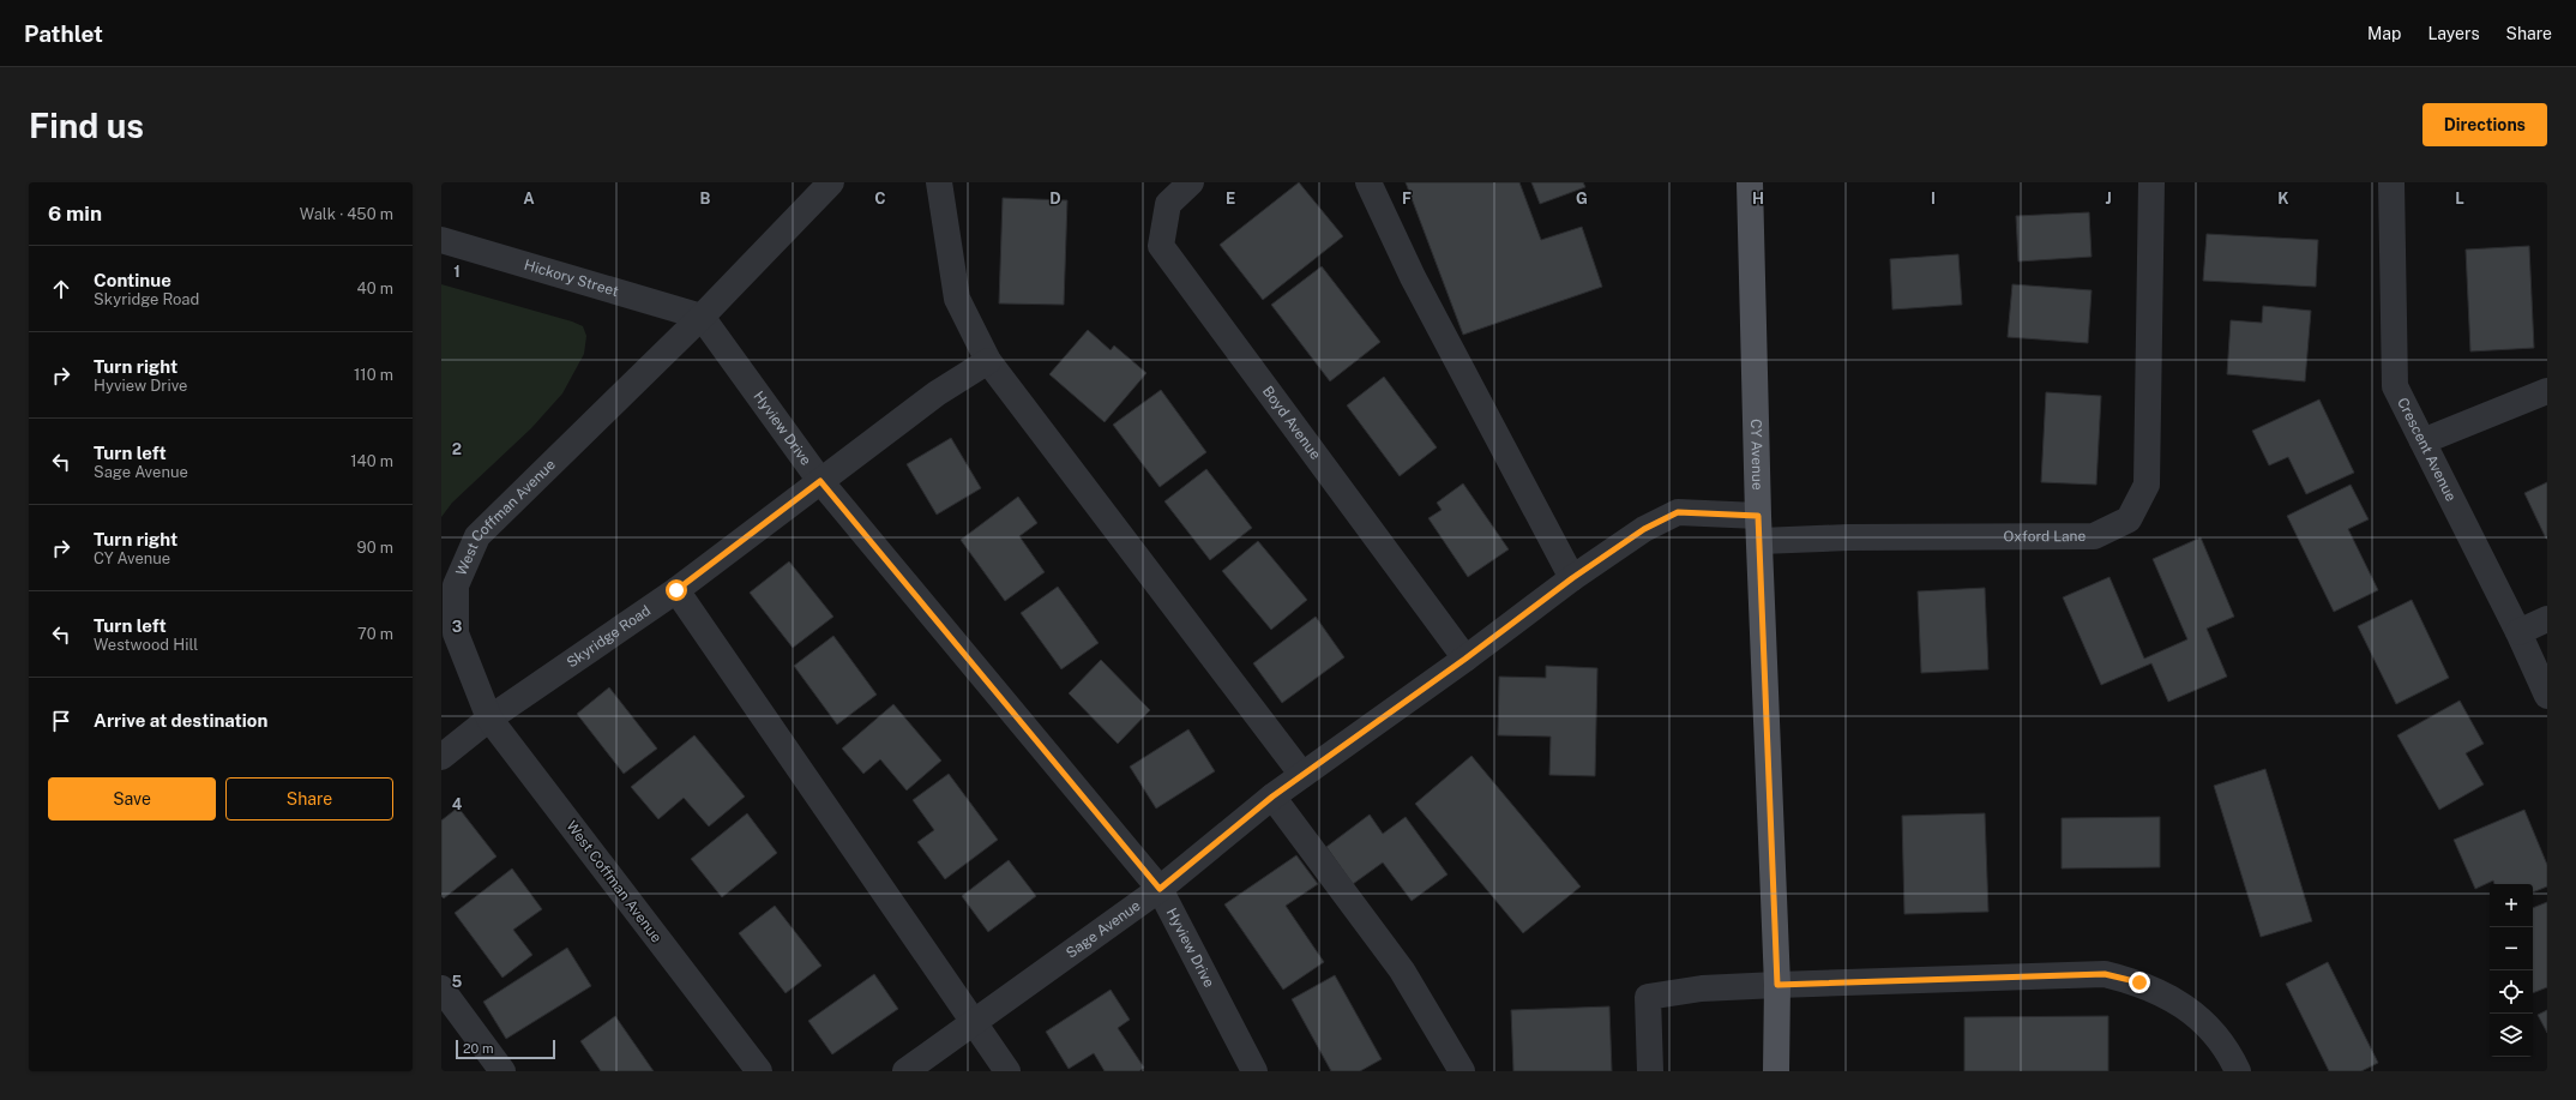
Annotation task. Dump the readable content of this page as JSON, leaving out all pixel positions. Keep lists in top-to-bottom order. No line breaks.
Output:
{"streets":{"main road":["CY Avenue"],"street":["Hickory Street","Boyd Avenue","Hyview Drive","Crescent Avenue","West Coffman Avenue","Oxford Lane","Skyridge Road","Sage Avenue"]},"crossings":[["Hickory Street","Hyview Drive"],["Hickory Street","West Coffman Avenue"],["Boyd Avenue","Sage Avenue"],["Hyview Drive","West Coffman Avenue"],["Hyview Drive","Skyridge Road"],["Hyview Drive","Sage Avenue"],["CY Avenue","Oxford Lane"],["CY Avenue","Sage Avenue"],["West Coffman Avenue","Skyridge Road"],["Oxford Lane","Sage Avenue"]],"scale_bar":"20 m","page":{"header":"Pathlet","nav":["Map","Layers","Share"],"buttons":["Directions",["Save","Share"]],"title":"Find us","heading":["6 min","Walk · 450 m"],"list":[["Continue","Skyridge Road","40 m"],["Turn right","Hyview Drive","110 m"],["Turn left","Sage Avenue","140 m"],["Turn right","CY Avenue","90 m"],["Turn left","Westwood Hill","70 m"],"Arrive at destination"],"map_buttons":["+","−"],"scale":"20 m"},"grid":{"columns":["A","B","C","D","E","F","G","H","I","J","K","L"],"rows":["1","2","3","4","5"]}}
